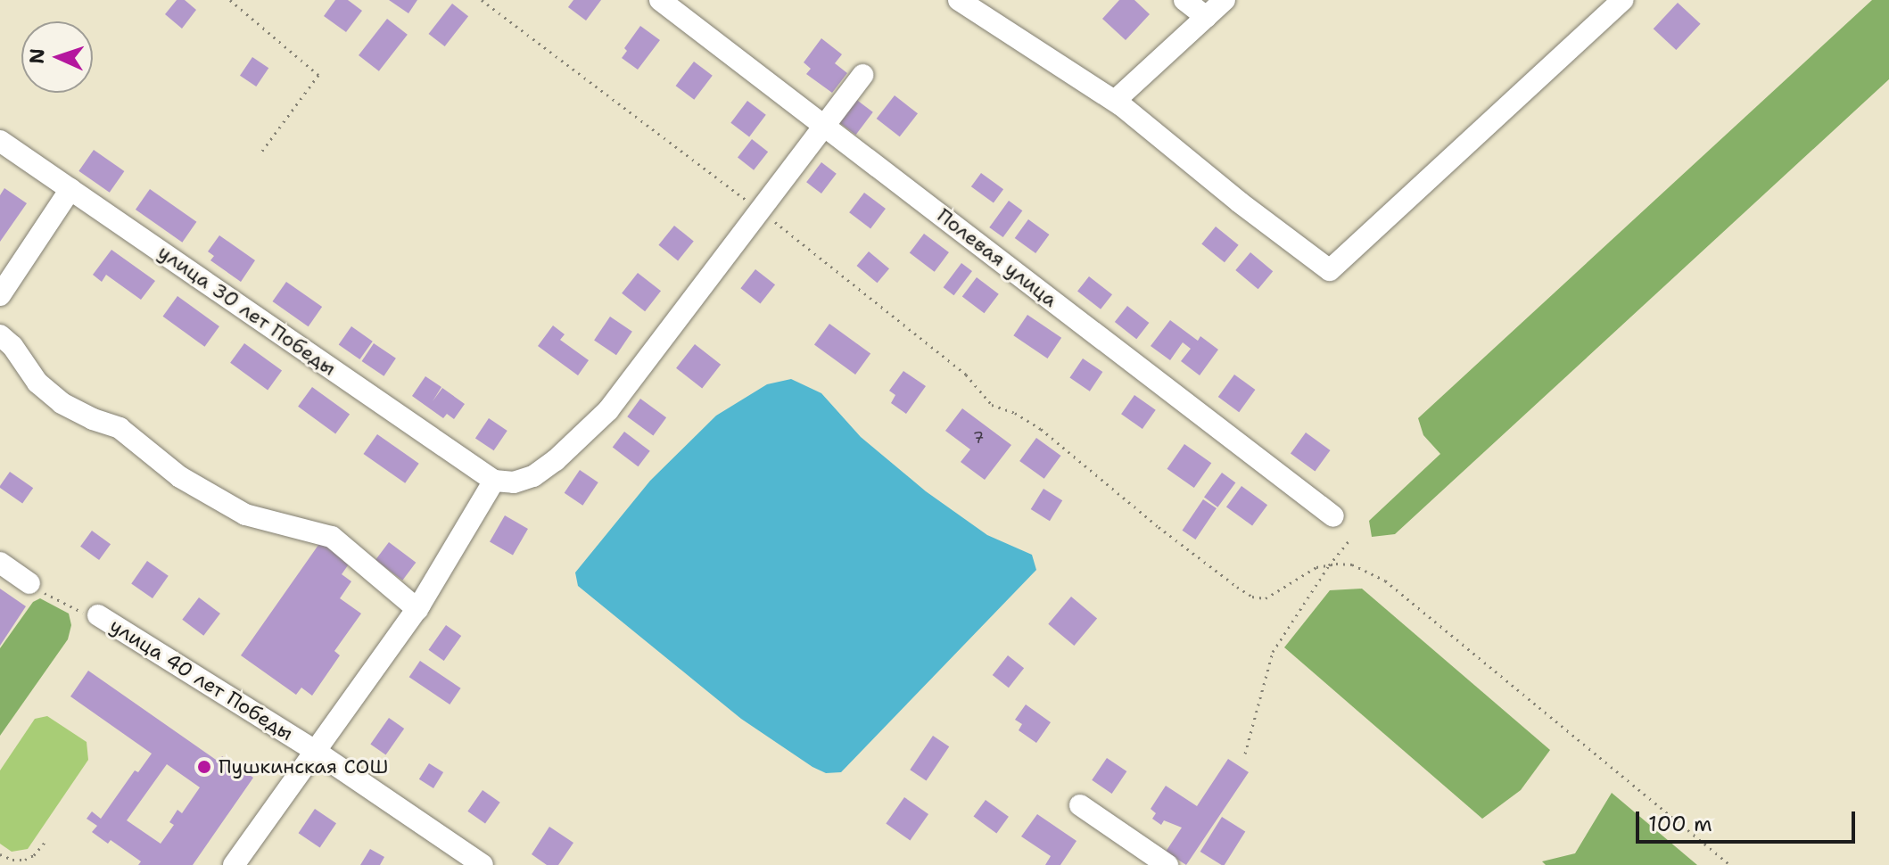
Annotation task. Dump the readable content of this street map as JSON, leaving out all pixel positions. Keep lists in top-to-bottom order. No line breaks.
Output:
{"streets":{"street":["Полевая улица","улица 30 лет Победы","улица 40 лет Победы"]},"places":["Пушкинская СОШ"],"house_numbers":["7"],"scale_bar":"100 m","north":"left"}
